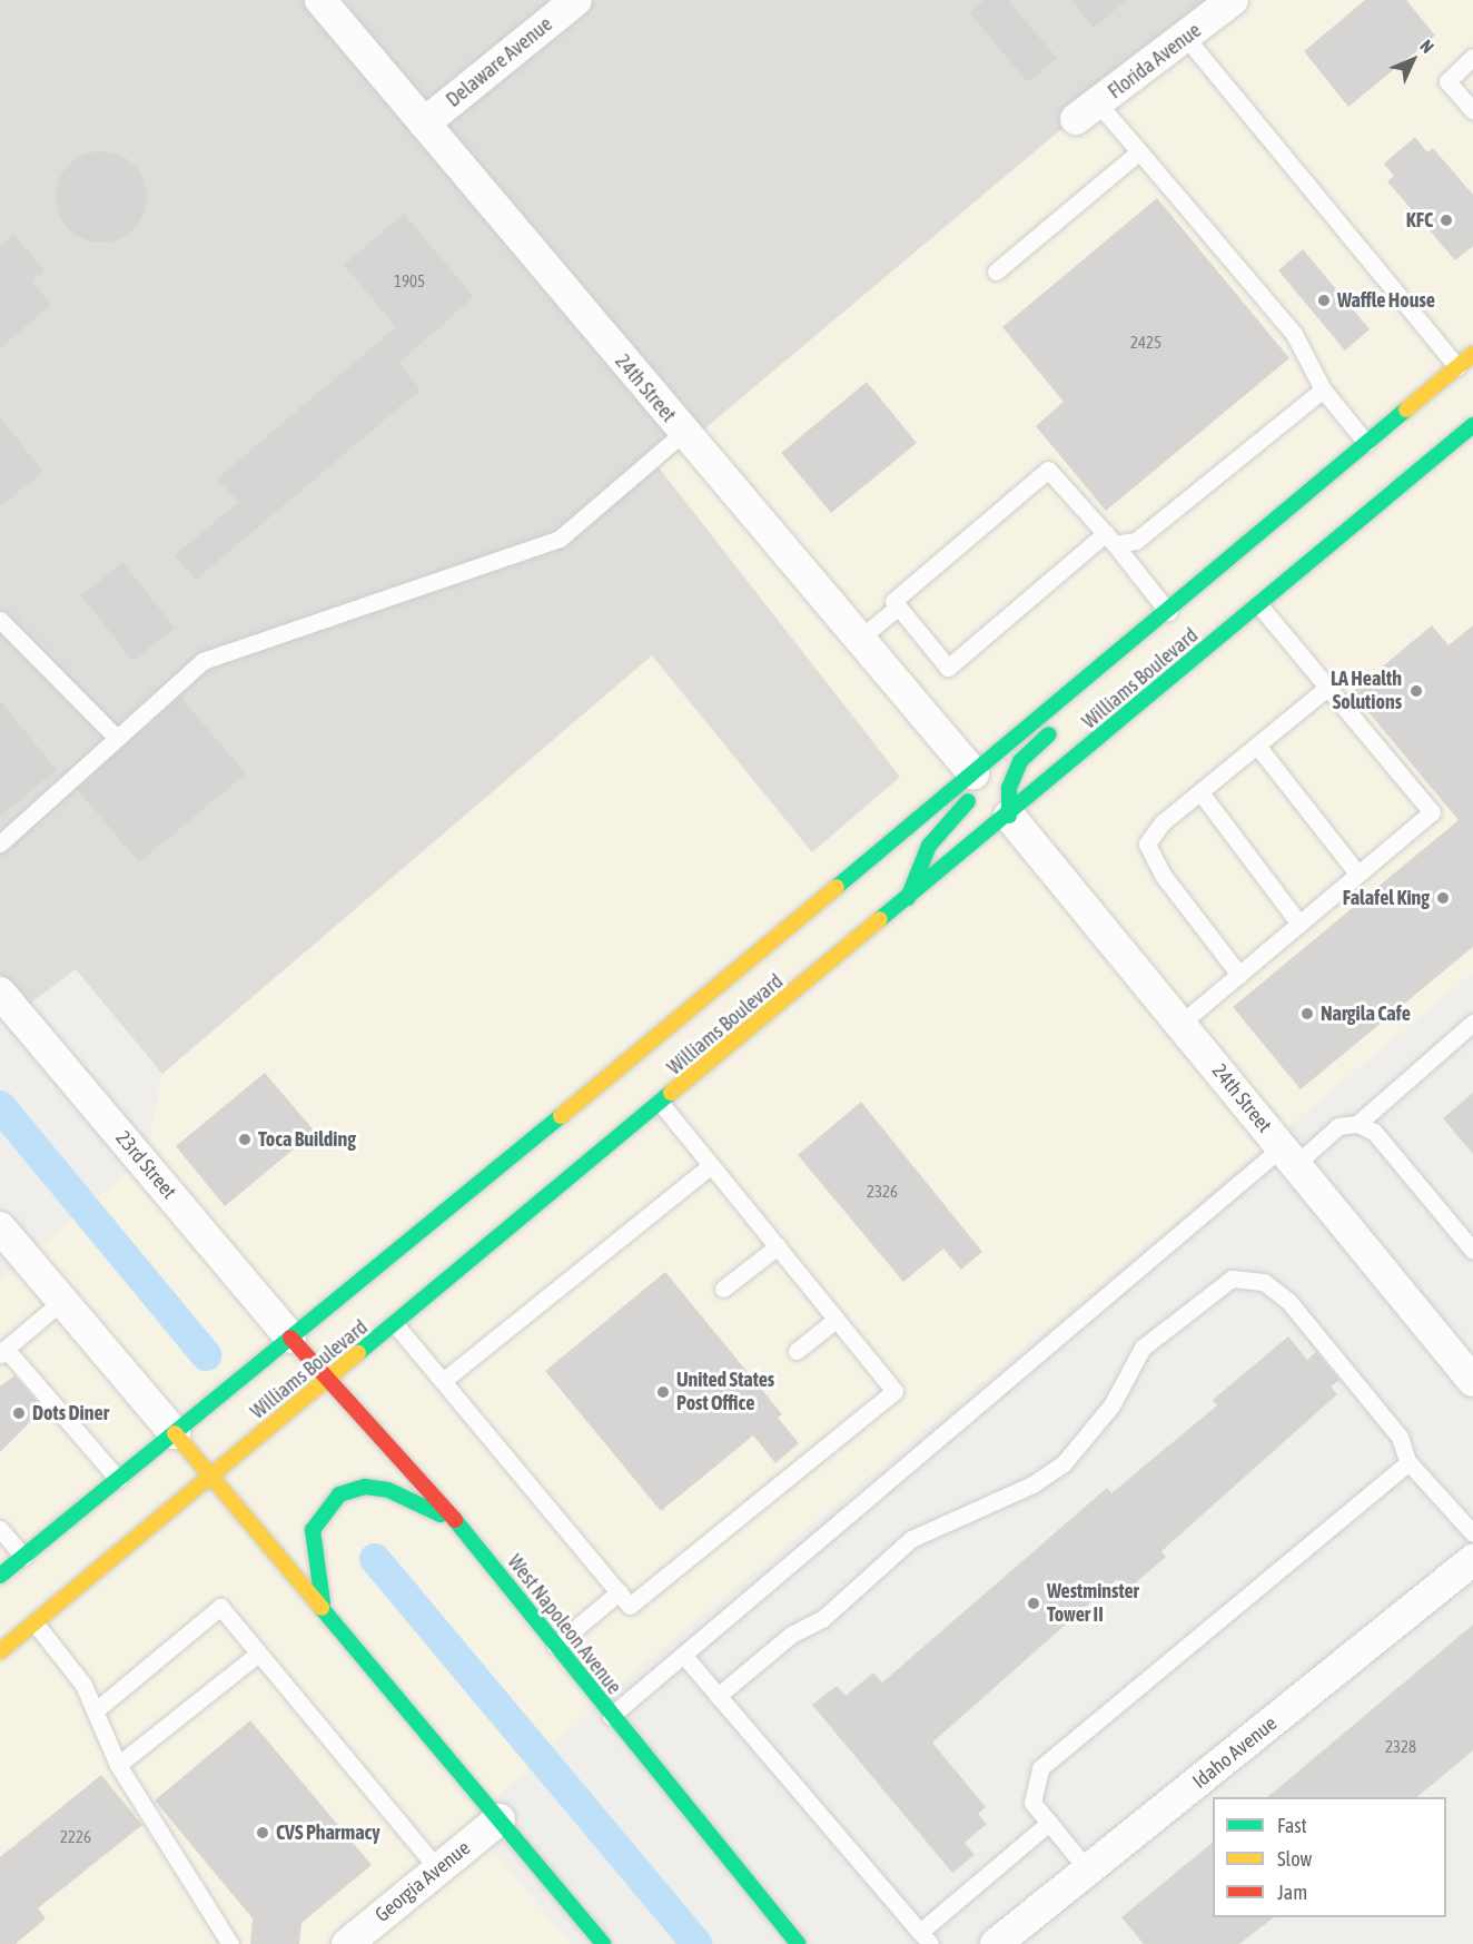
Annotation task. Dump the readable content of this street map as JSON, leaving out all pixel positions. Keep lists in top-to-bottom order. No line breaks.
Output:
{"streets":{"main road":["Williams Boulevard","West Napoleon Avenue"],"street":["Florida Avenue","Delaware Avenue","24th Street","23rd Street","Idaho Avenue","Georgia Avenue"]},"crossings":[["Delaware Avenue","24th Street"],["24th Street","Williams Boulevard"],["Williams Boulevard","23rd Street"],["Williams Boulevard","West Napoleon Avenue"],["23rd Street","West Napoleon Avenue"]],"places":["KFC","Waffle House","LA Health Solutions","Falafel King","Nargila Cafe","Toca Building","United States Post Office","Dots Diner","Westminster Tower II","CVS Pharmacy"],"house_numbers":["1905","2425","2326","2328","2226"],"legend":["Fast","Slow","Jam"],"north":"top right"}
